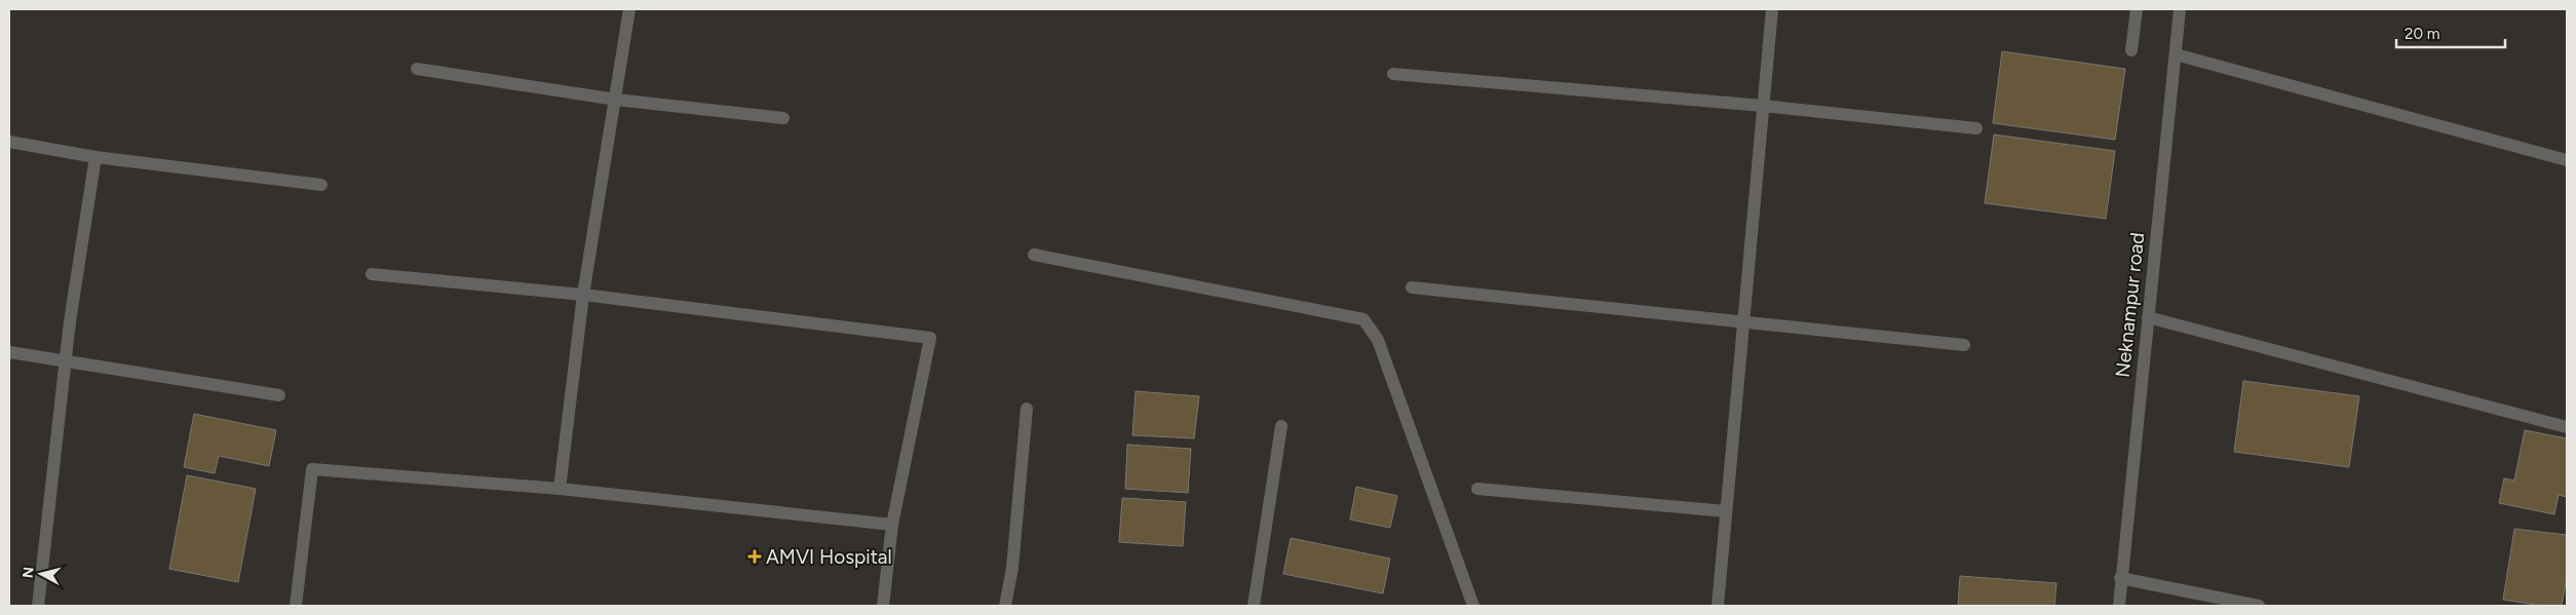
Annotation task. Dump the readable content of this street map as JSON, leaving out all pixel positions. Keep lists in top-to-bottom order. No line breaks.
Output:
{"streets":{"street":["Neknampur road"]},"places":{"health":["AMVI Hospital"]},"scale_bar":"20 m","north":"left"}
